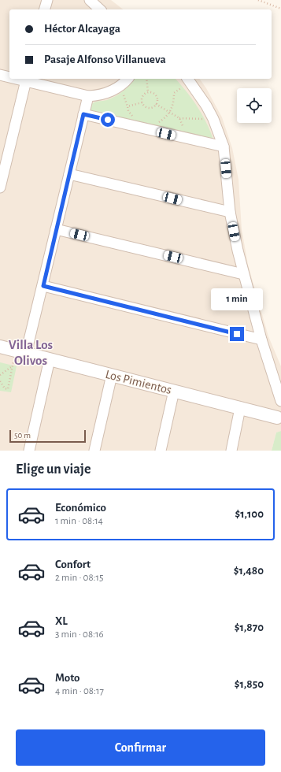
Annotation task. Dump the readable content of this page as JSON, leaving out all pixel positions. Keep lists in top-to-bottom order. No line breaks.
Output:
{"streets":{"street":["Los Pimientos"]},"districts":["Villa Los Olivos"],"scale_bar":"50 m","page":{"banner":["Héctor Alcayaga","Pasaje Alfonso Villanueva"],"bubble":"1 min","scale":"50 m","heading":"Elige un viaje","list":[{"name":"Económico","note":"1 min · 08:14","value":"$1,100"},{"name":"Confort","note":"2 min · 08:15","value":"$1,480"},{"name":"XL","note":"3 min · 08:16","value":"$1,870"},{"name":"Moto","note":"4 min · 08:17","value":"$1,850"}],"buttons":"Confirmar"}}
